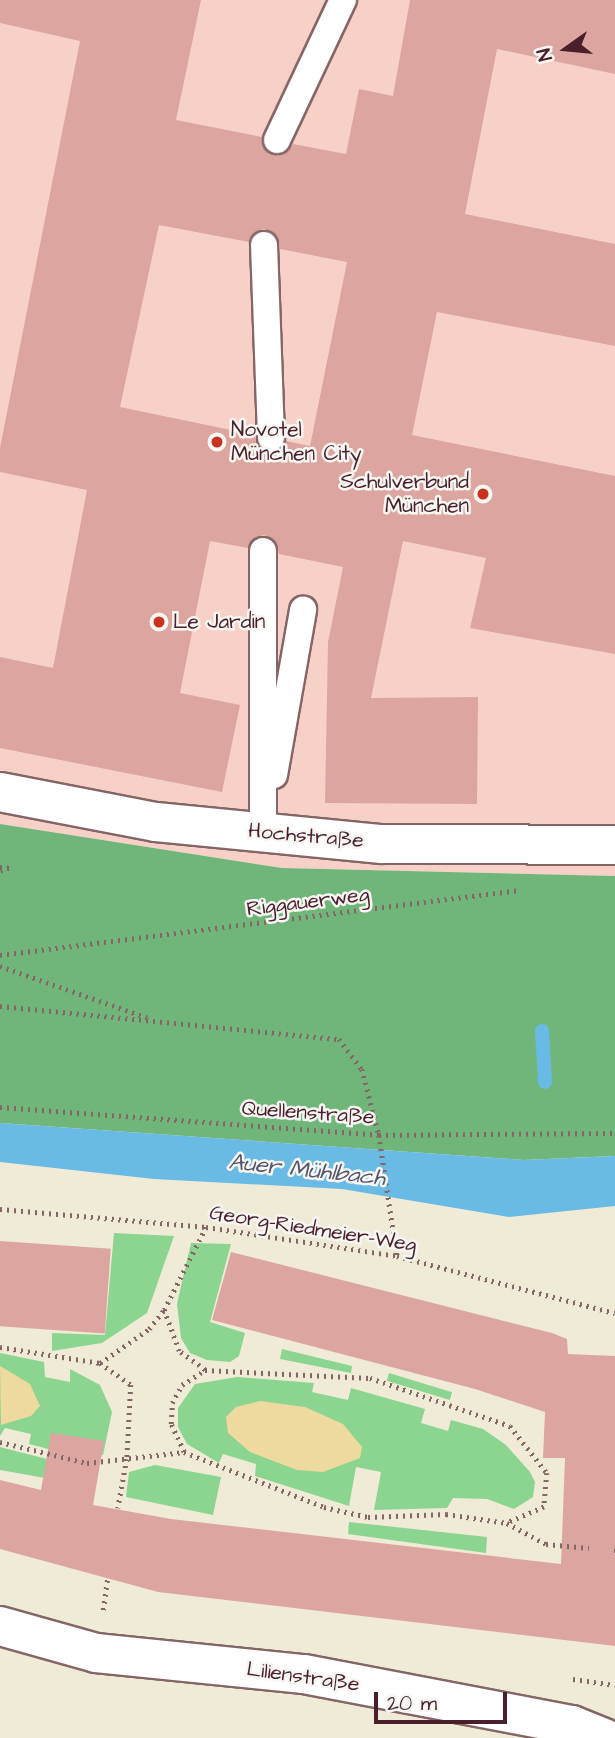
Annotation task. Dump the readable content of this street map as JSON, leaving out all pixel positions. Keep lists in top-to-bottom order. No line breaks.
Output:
{"streets":{"street":["Hochstraße","Lilienstraße"],"path":["Riggauerweg","Quellenstraße","Georg-Riedmeier-Weg"]},"water":["Auer Mühlbach"],"places":["Novotel München City","Schulverbund München","Le Jardin"],"scale_bar":"20 m","north":"left"}
